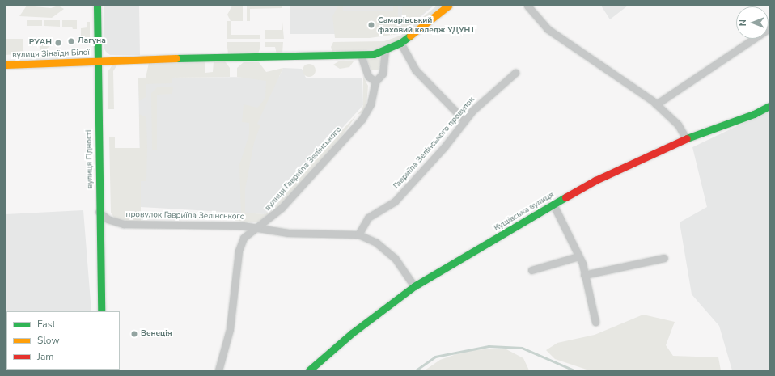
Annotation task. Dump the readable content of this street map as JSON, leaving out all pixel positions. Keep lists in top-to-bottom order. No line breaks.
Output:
{"streets":{"street":["вулиця Зінаїди Білої","Гавриїла Зелінського провулок","вулиця Гідності","вулиця Гавриїла Зелінського","Кущівська вулиця","провулок Гавриїла Зелінського"]},"crossings":[["вулиця Зінаїди Білої","вулиця Гідності"],["вулиця Гідності","провулок Гавриїла Зелінського"],["вулиця Гавриїла Зелінського","провулок Гавриїла Зелінського"]],"places":["Самарівський фаховий коледж УДУНТ","Лагуна","РУАН","Венеція"],"legend":["Fast","Slow","Jam"],"north":"left"}
